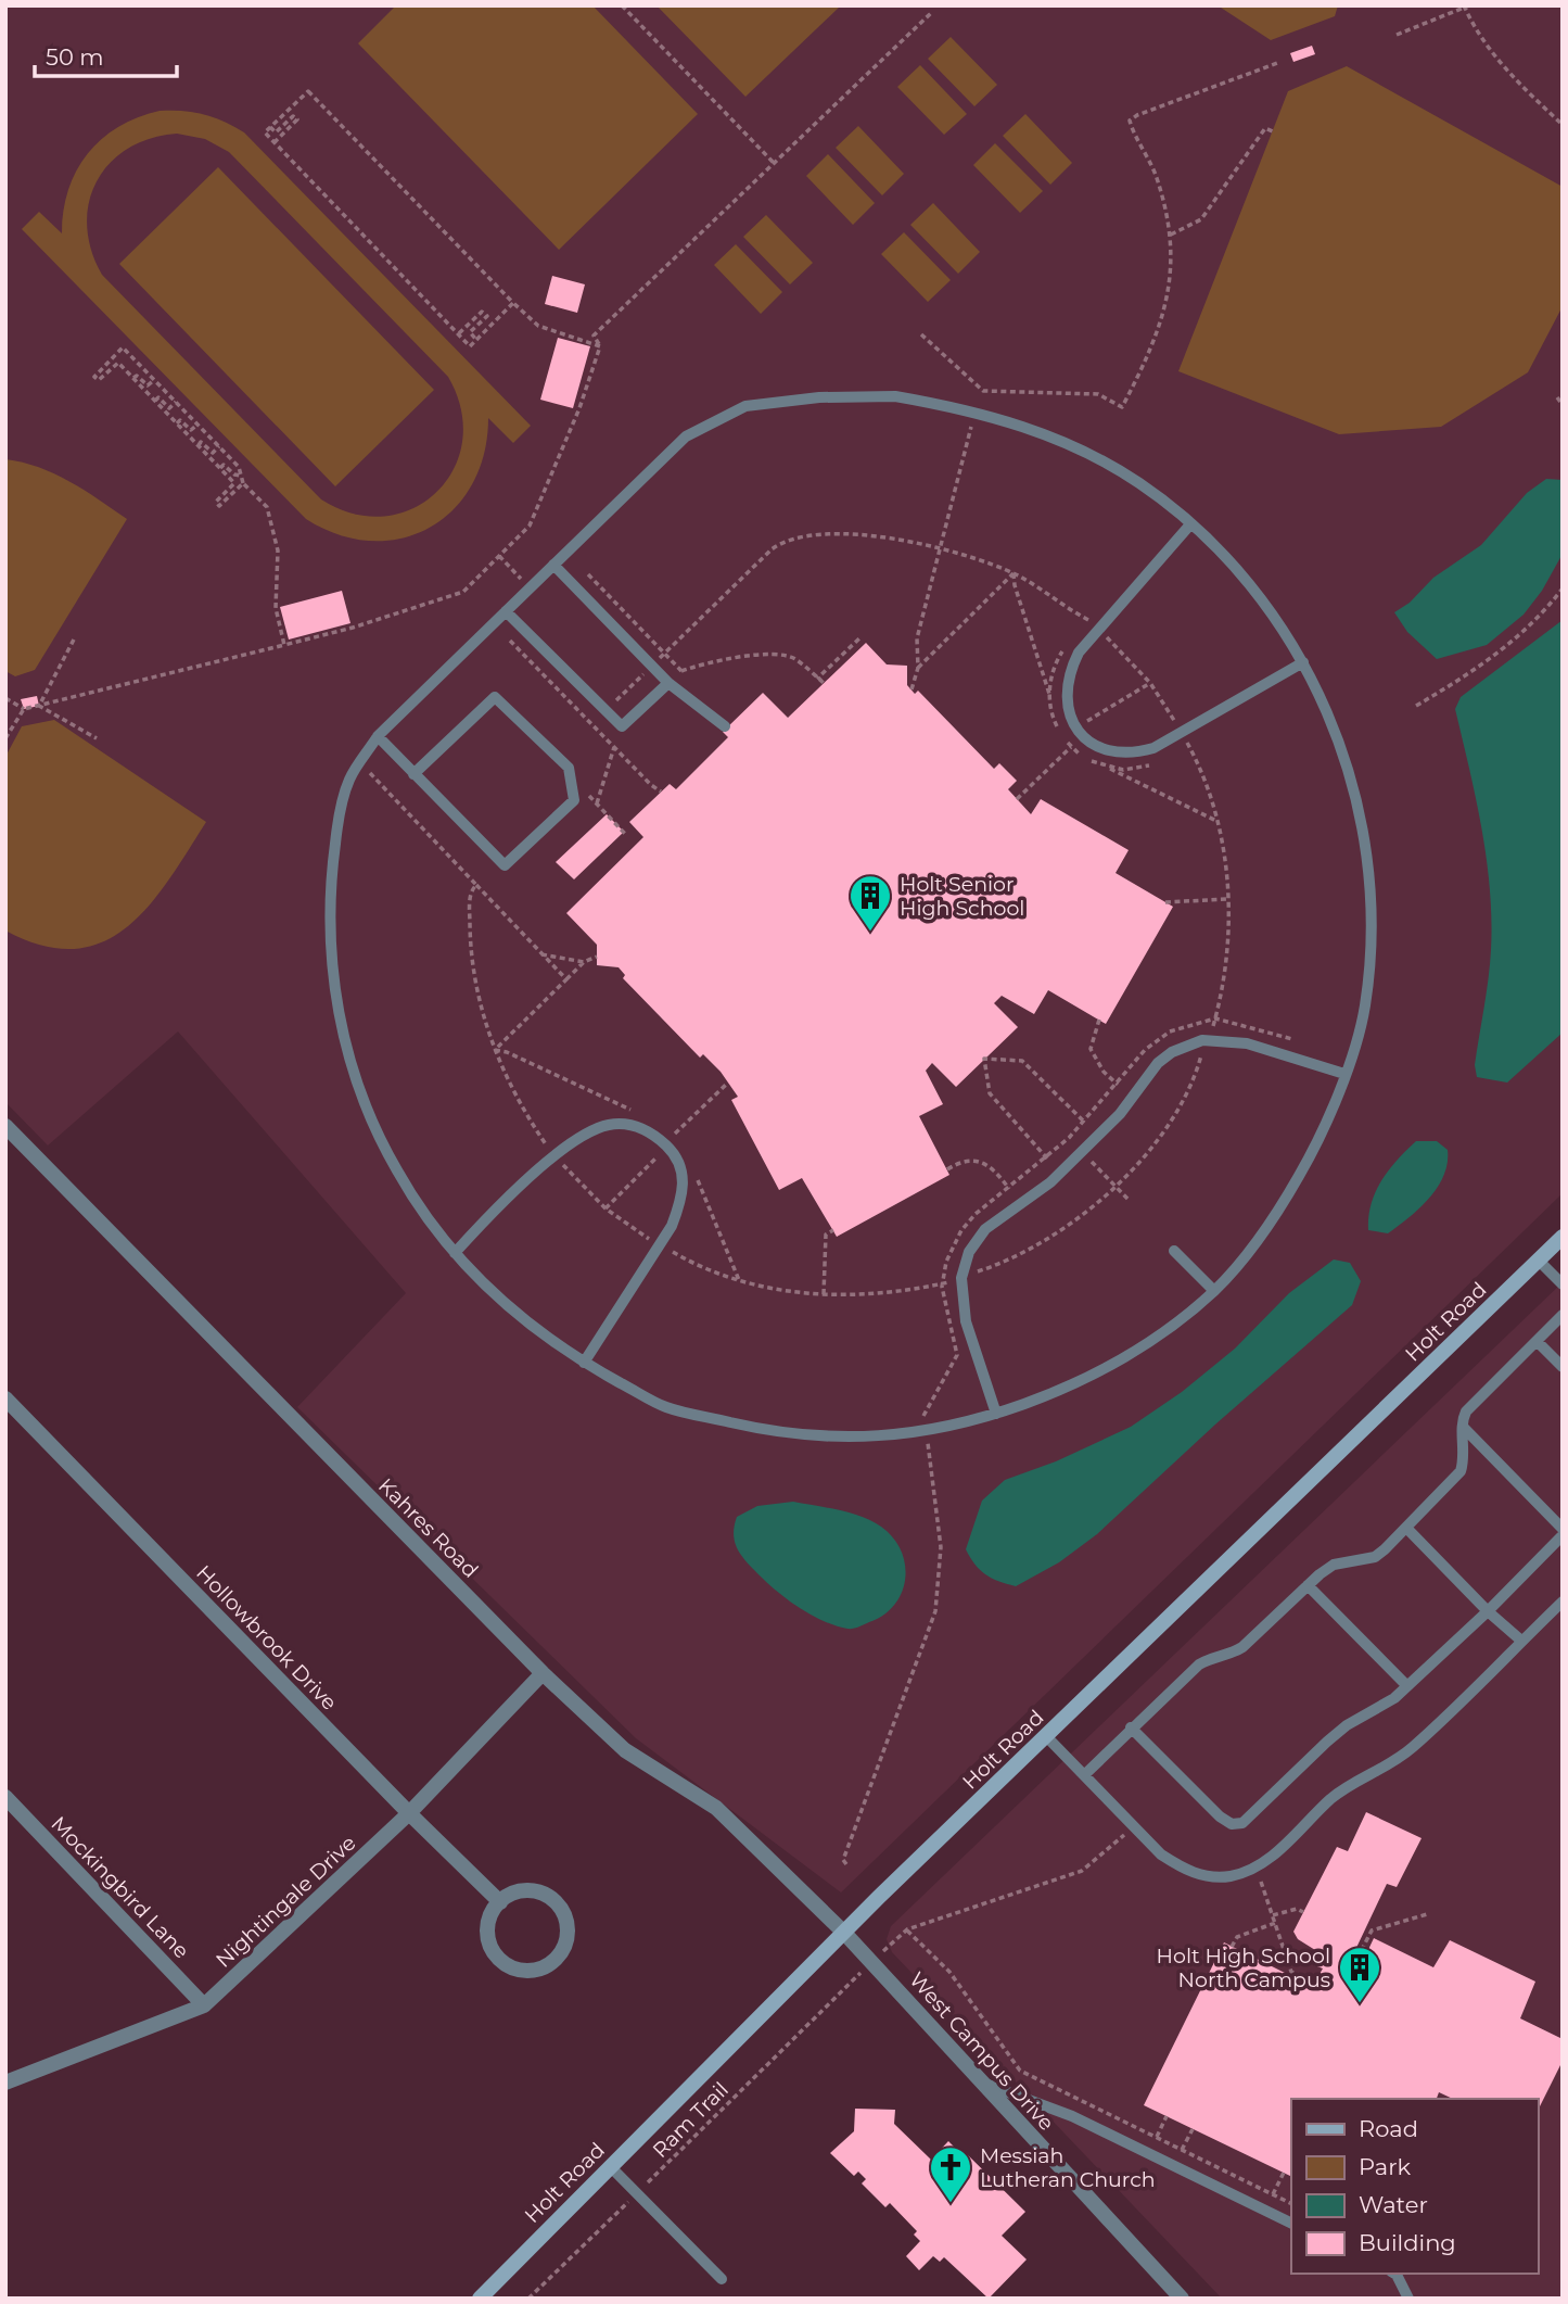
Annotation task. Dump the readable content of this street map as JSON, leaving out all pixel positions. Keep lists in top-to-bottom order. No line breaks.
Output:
{"streets":{"main road":["Holt Road"],"street":["Kahres Road","Hollowbrook Drive","Mockingbird Lane","Nightingale Drive","West Campus Drive"],"path":["Ram Trail"]},"crossings":[["Holt Road","Kahres Road"],["Holt Road","West Campus Drive"],["Kahres Road","Nightingale Drive"],["Kahres Road","West Campus Drive"],["Hollowbrook Drive","Nightingale Drive"],["Mockingbird Lane","Nightingale Drive"],["West Campus Drive","Ram Trail"]],"places":{"building":["Holt Senior High School","Holt High School North Campus"],"church":["Messiah Lutheran Church"]},"legend":["Road","Park","Water","Building"],"scale_bar":"50 m"}
